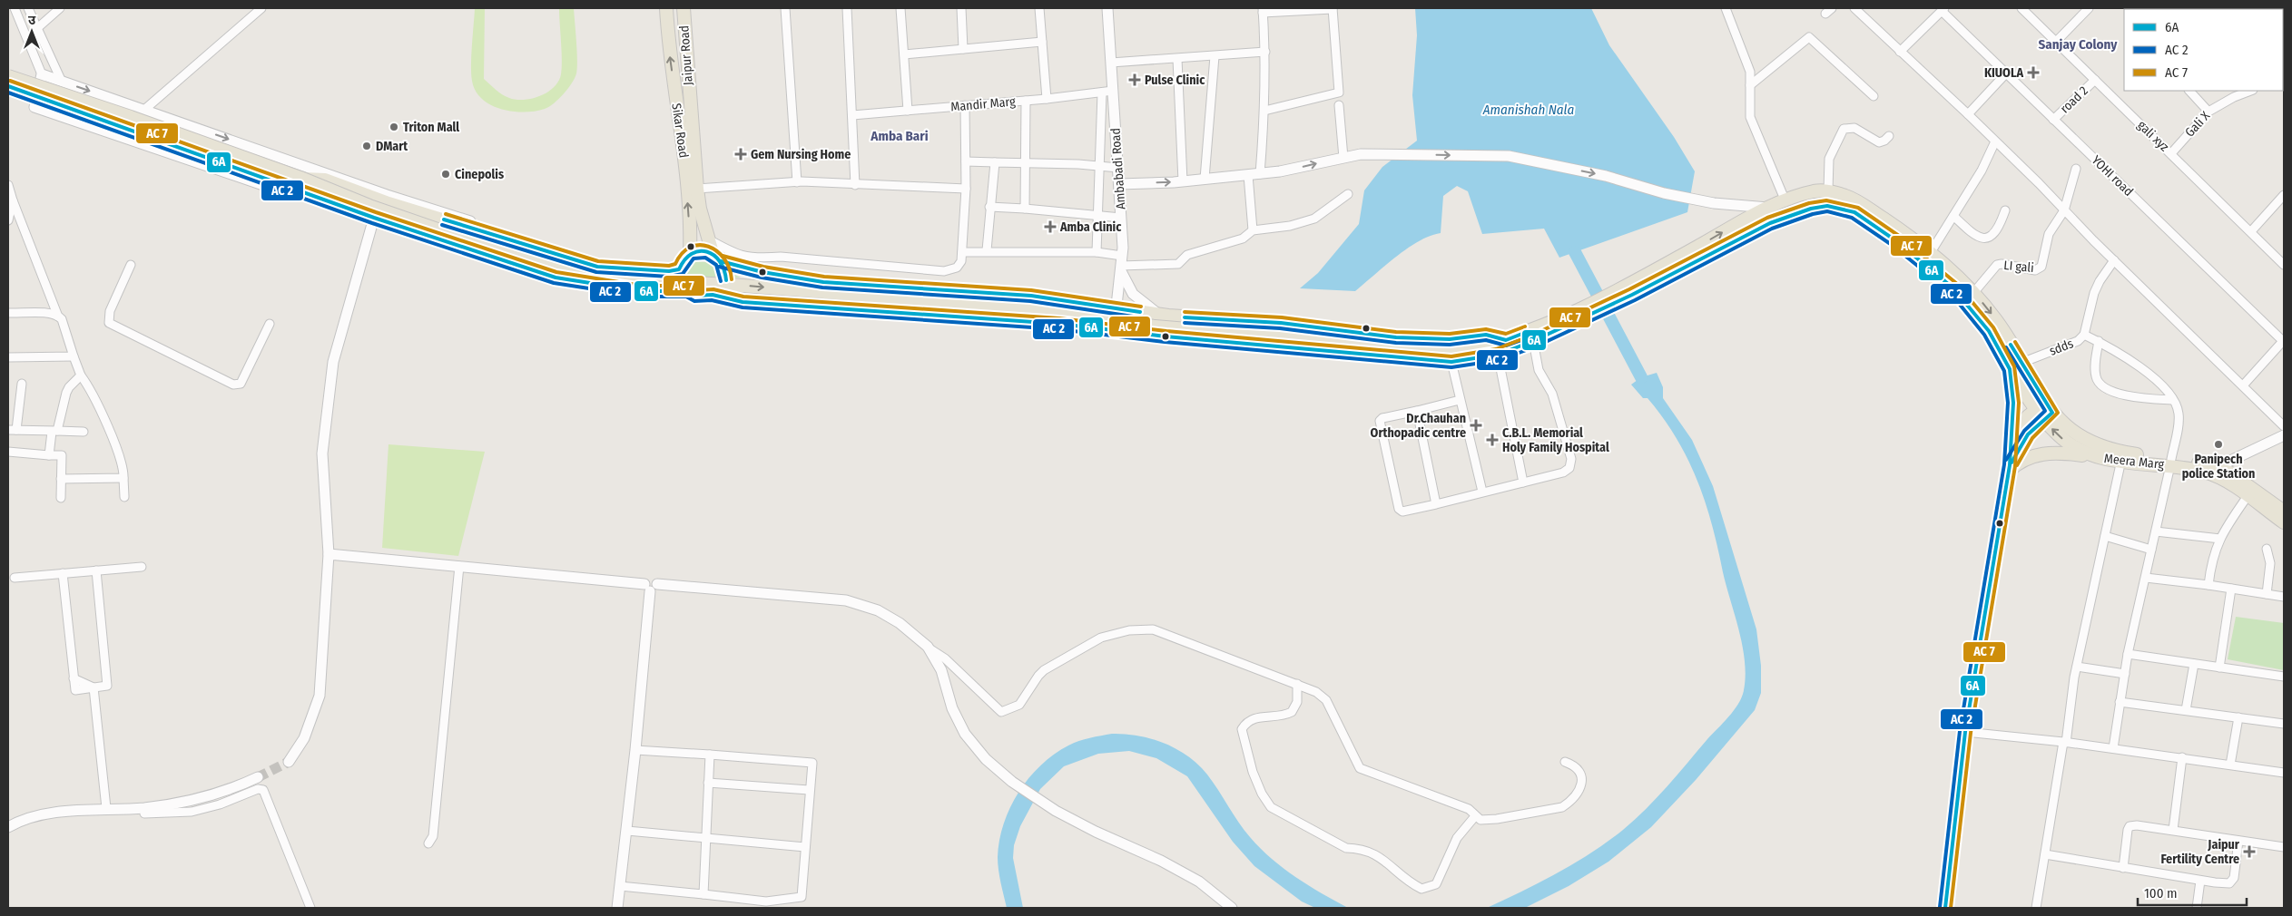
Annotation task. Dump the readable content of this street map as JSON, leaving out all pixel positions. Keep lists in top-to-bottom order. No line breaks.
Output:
{"streets":{"main road":["Jaipur Road","Sikar Road","Meera Marg"],"street":["road 2","Mandir Marg","Gali X","gali xyz","Ambabadi Road","YOHI road","LI gali","sdds"]},"crossings":[["road 2","gali xyz"],["road 2","YOHI road"],["Mandir Marg","Ambabadi Road"],["Gali X","gali xyz"]],"one_way":["Sikar Road"],"districts":["Sanjay Colony","Amba Bari"],"water":["Amanishah Nala"],"places":{"health":["KIUOLA","Pulse Clinic","Gem Nursing Home","Amba Clinic","Dr.Chauhan Orthopadic centre","C.B.L. Memorial Holy Family Hospital","Jaipur Fertility Centre"],"other":["Triton Mall","DMart","Cinepolis","Panipech police Station"]},"lines":["transit line 6A"],"legend":["6A","AC 2","AC 7"],"scale_bar":"100 m","north":"top"}
